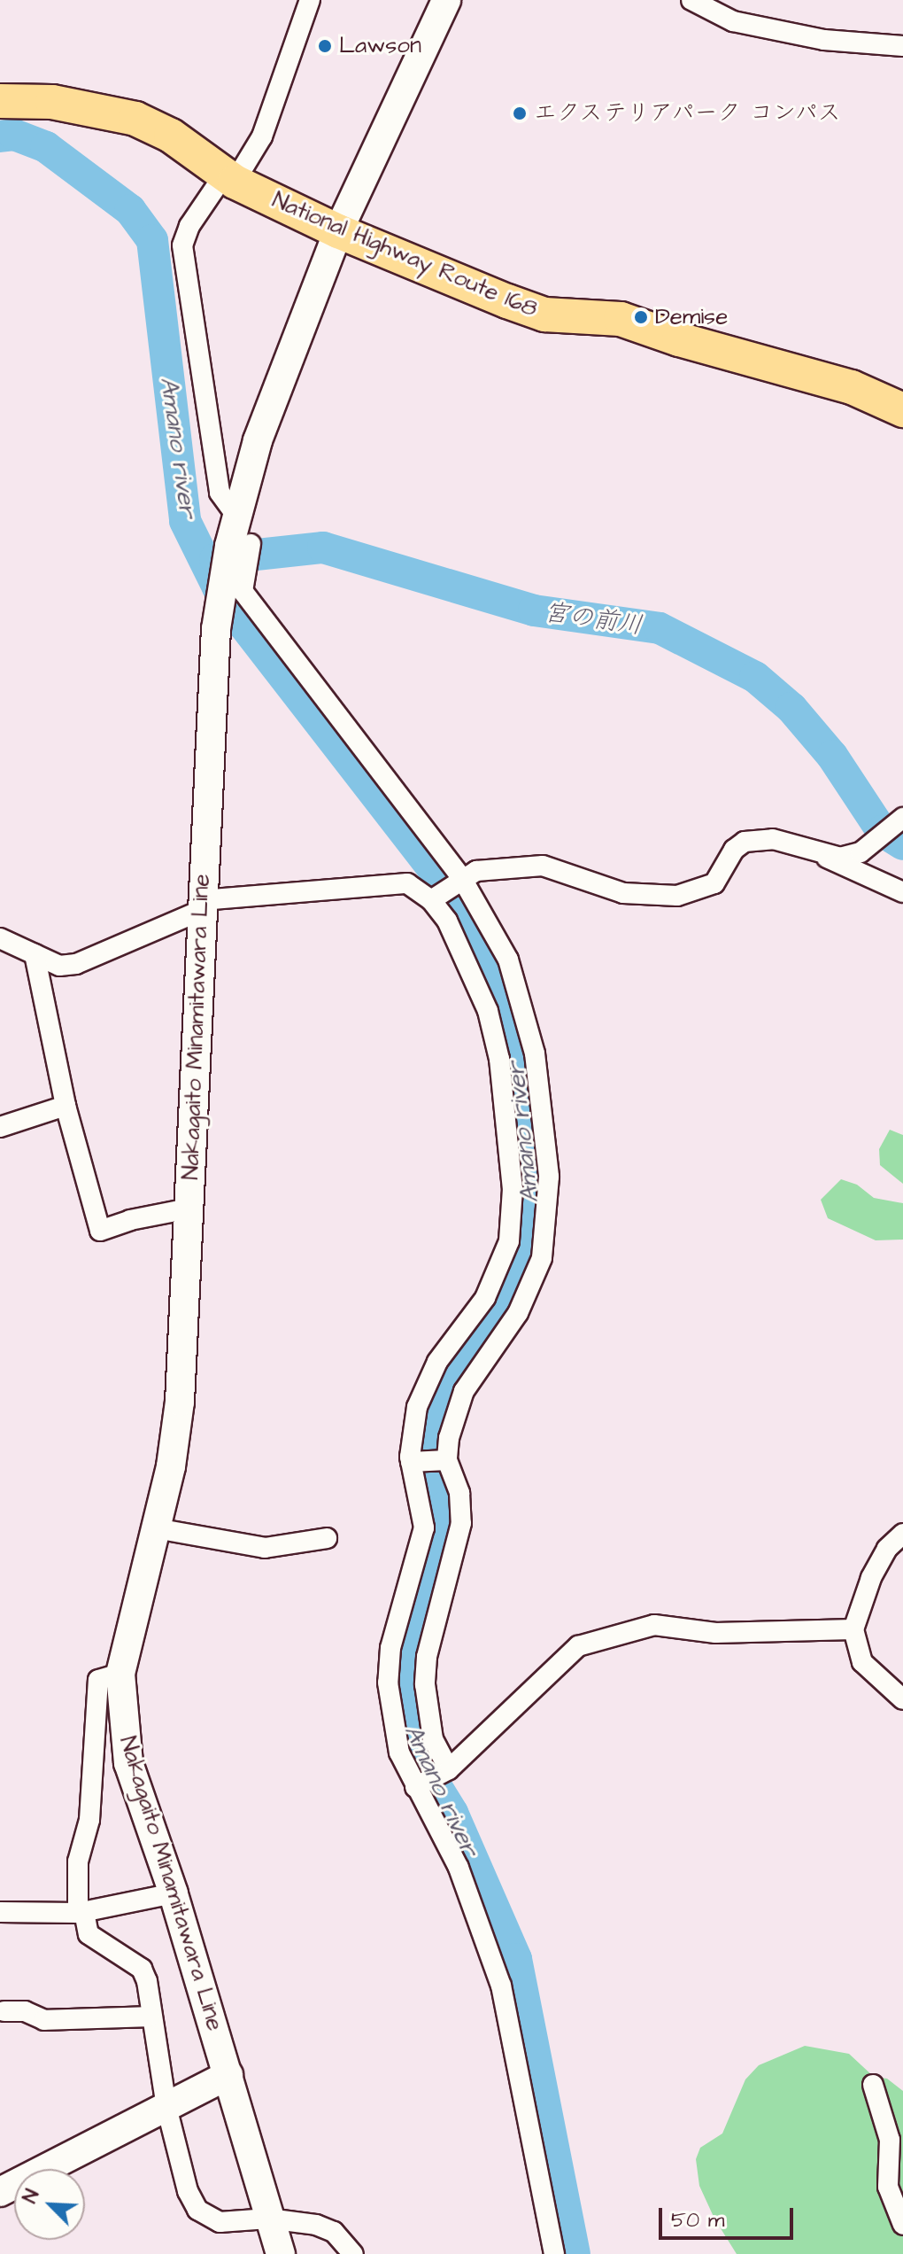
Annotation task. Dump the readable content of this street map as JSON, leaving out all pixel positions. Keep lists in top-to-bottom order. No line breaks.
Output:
{"streets":{"highway":["National Highway Route 168"],"main road":["Nakagaito Minamitawara Line"]},"crossings":[["National Highway Route 168","Nakagaito Minamitawara Line"]],"water":["Amano river","宮の前川"],"places":["Lawson","エクステリアパーク コンパス","Demise"],"scale_bar":"50 m","north":"top left"}
